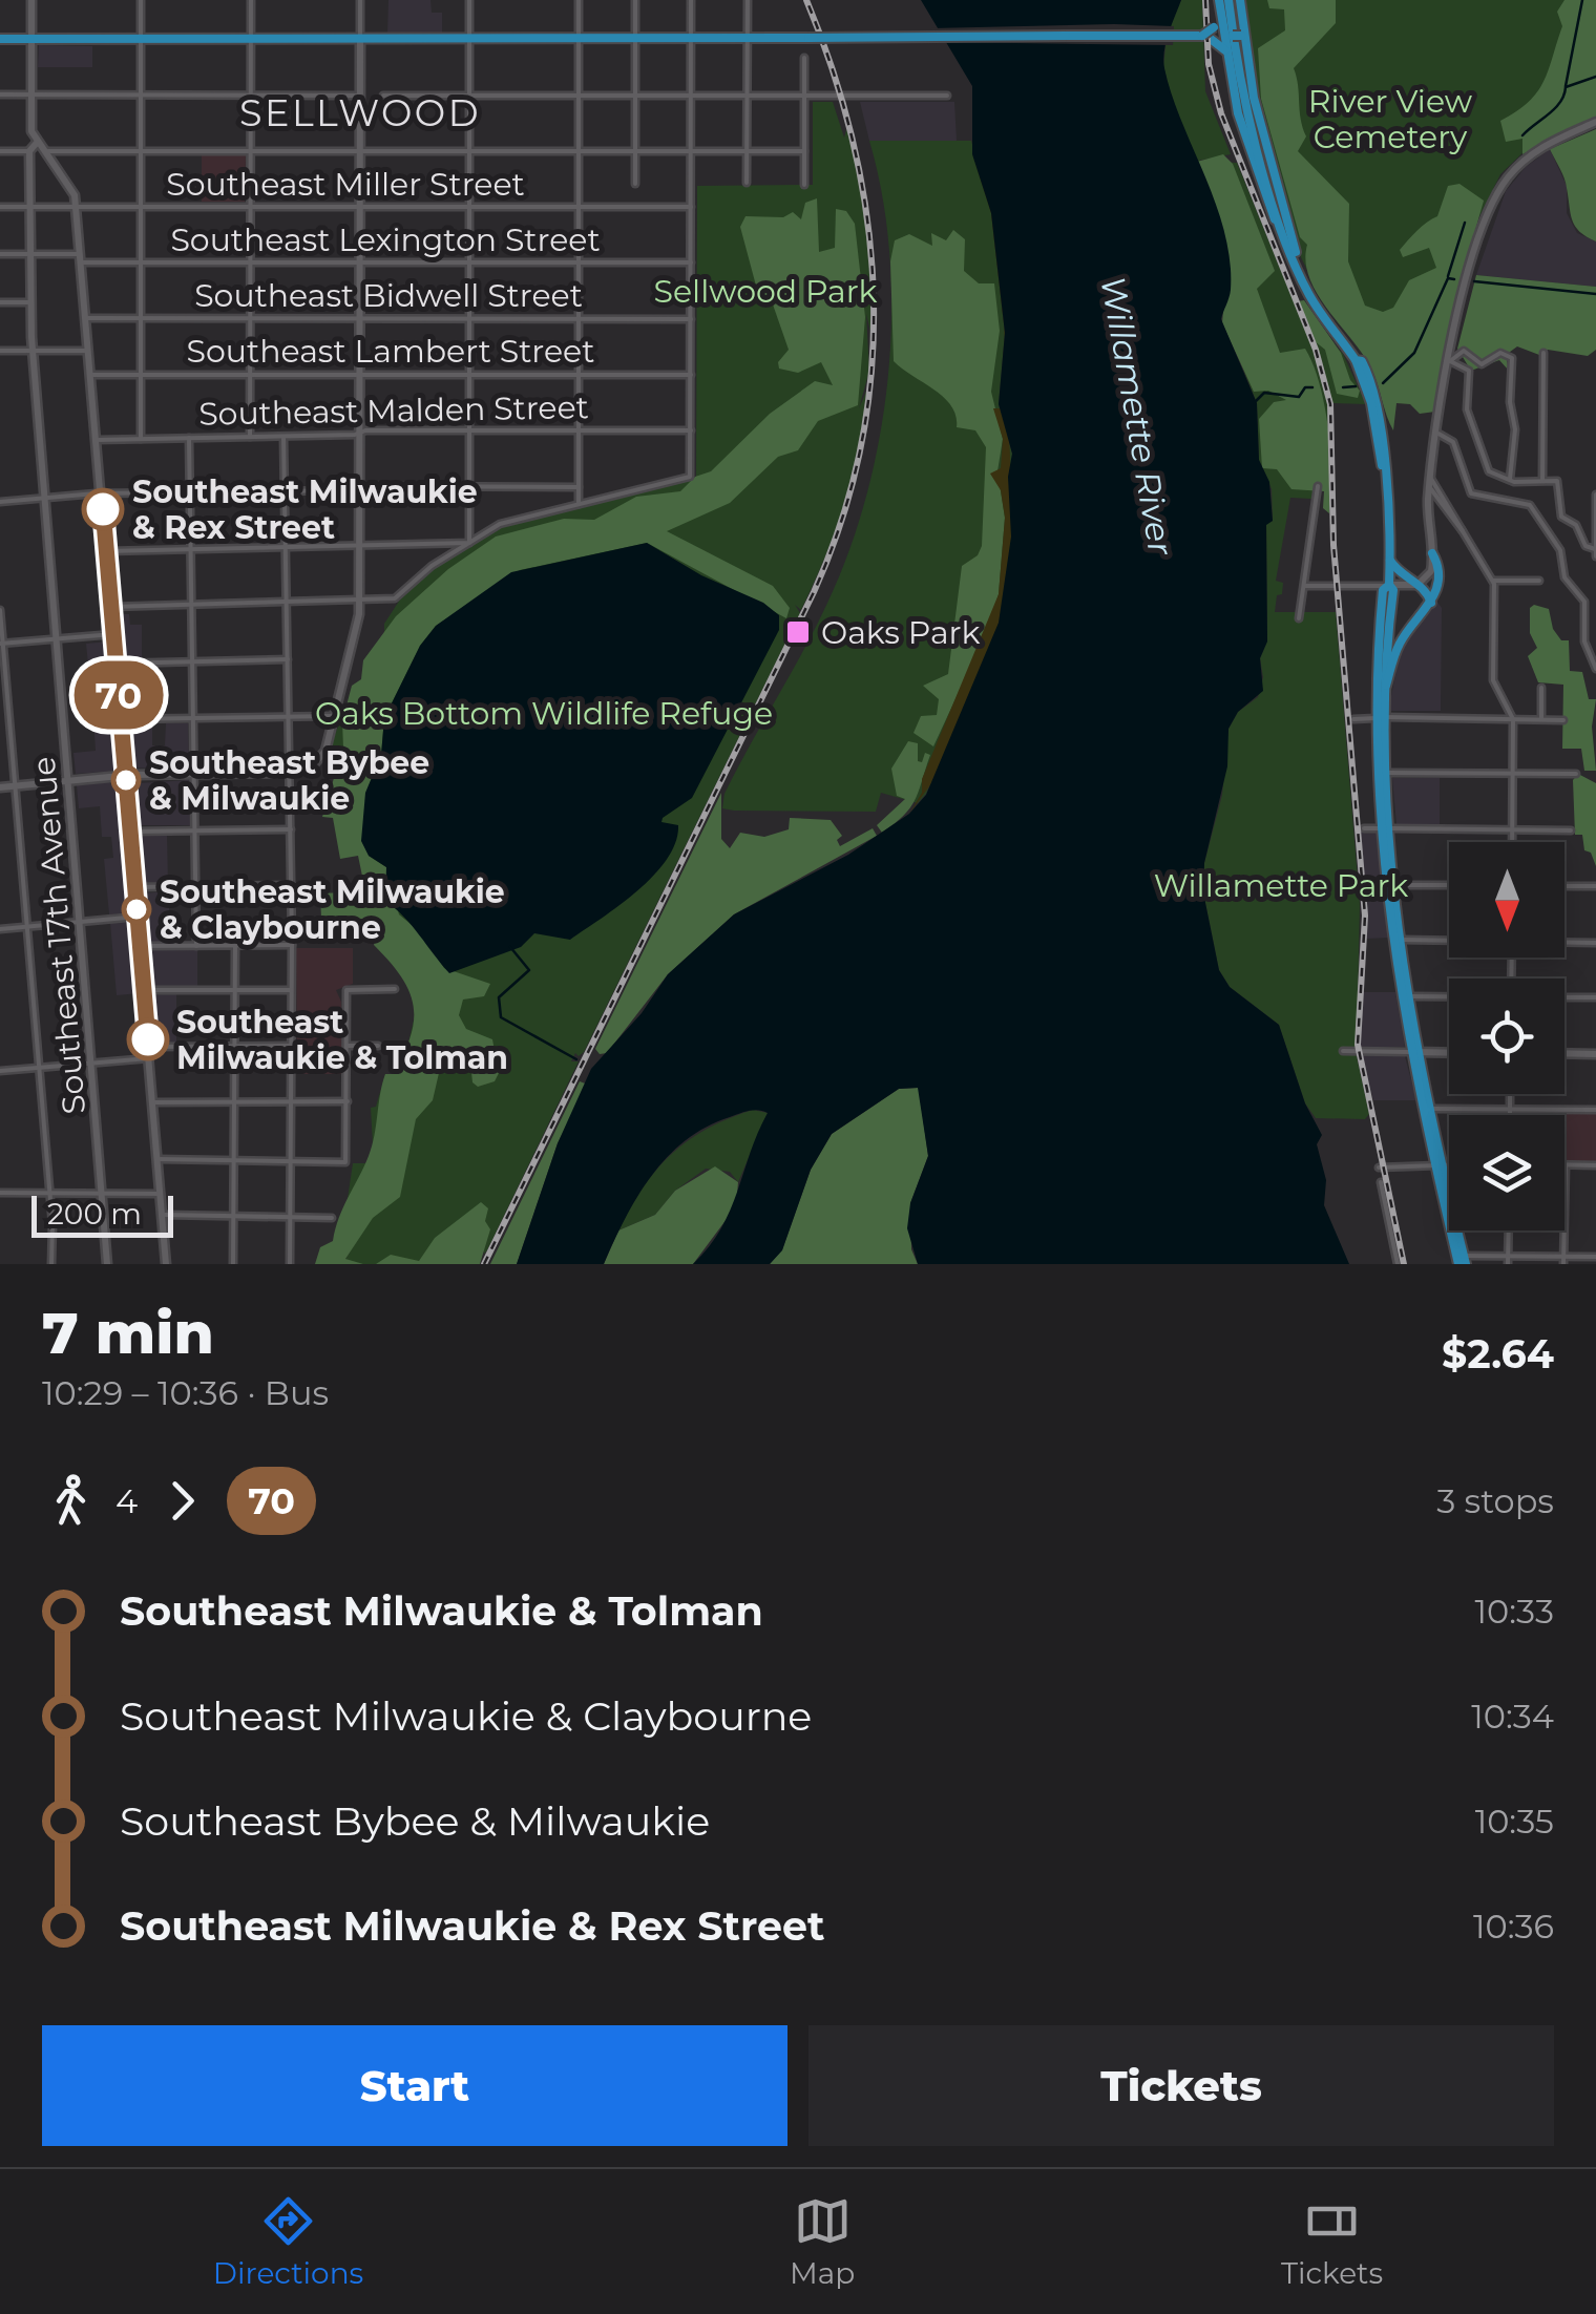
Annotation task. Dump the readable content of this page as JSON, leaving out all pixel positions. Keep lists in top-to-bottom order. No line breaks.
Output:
{"streets":{"street":["Southeast Miller Street","Southeast Lexington Street","Southeast Bidwell Street","Southeast Lambert Street","Southeast Malden Street","Southeast 17th Avenue"]},"crossings":[["Southeast Miller Street","Southeast 17th Avenue"],["Southeast Lexington Street","Southeast 17th Avenue"]],"districts":["SELLWOOD"],"water":["Willamette River"],"parks":["River View Cemetery","Sellwood Park","Oaks Bottom Wildlife Refuge","Willamette Park"],"places":{"other":["Southeast Milwaukie & Rex Street","Southeast Bybee & Milwaukie","Southeast Milwaukie & Claybourne","Southeast Milwaukie & Tolman"],"transit":["Oaks Park"]},"lines":["bus line 70"],"scale_bar":"200 m","north":"bottom","page":{"on_map":"70","scale":"200 m","heading":["7 min","10:29 – 10:36 · Bus","$2.64"],"legs":["4","70","3 stops"],"list":[{"name":"Southeast Milwaukie & Tolman","value":"10:33"},{"name":"Southeast Milwaukie & Claybourne","value":"10:34"},{"name":"Southeast Bybee & Milwaukie","value":"10:35"},{"name":"Southeast Milwaukie & Rex Street","value":"10:36"}],"buttons":["Start","Tickets"],"tabs":["Directions","Map","Tickets"]}}
